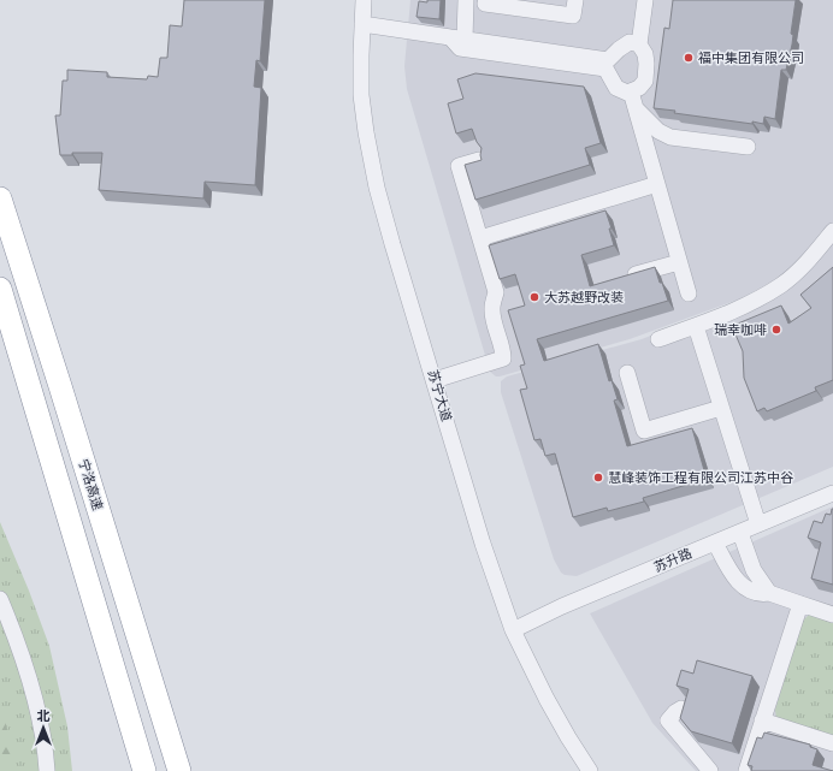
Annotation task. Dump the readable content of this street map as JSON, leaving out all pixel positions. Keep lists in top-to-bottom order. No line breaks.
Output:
{"streets":{"highway":["宁洛高速"],"street":["苏宁大道","苏升路"]},"crossings":[["苏宁大道","苏升路"]],"places":["福中集团有限公司","大苏越野改装","瑞幸咖啡","慧峰装饰工程有限公司江苏中谷"],"north":"top"}
